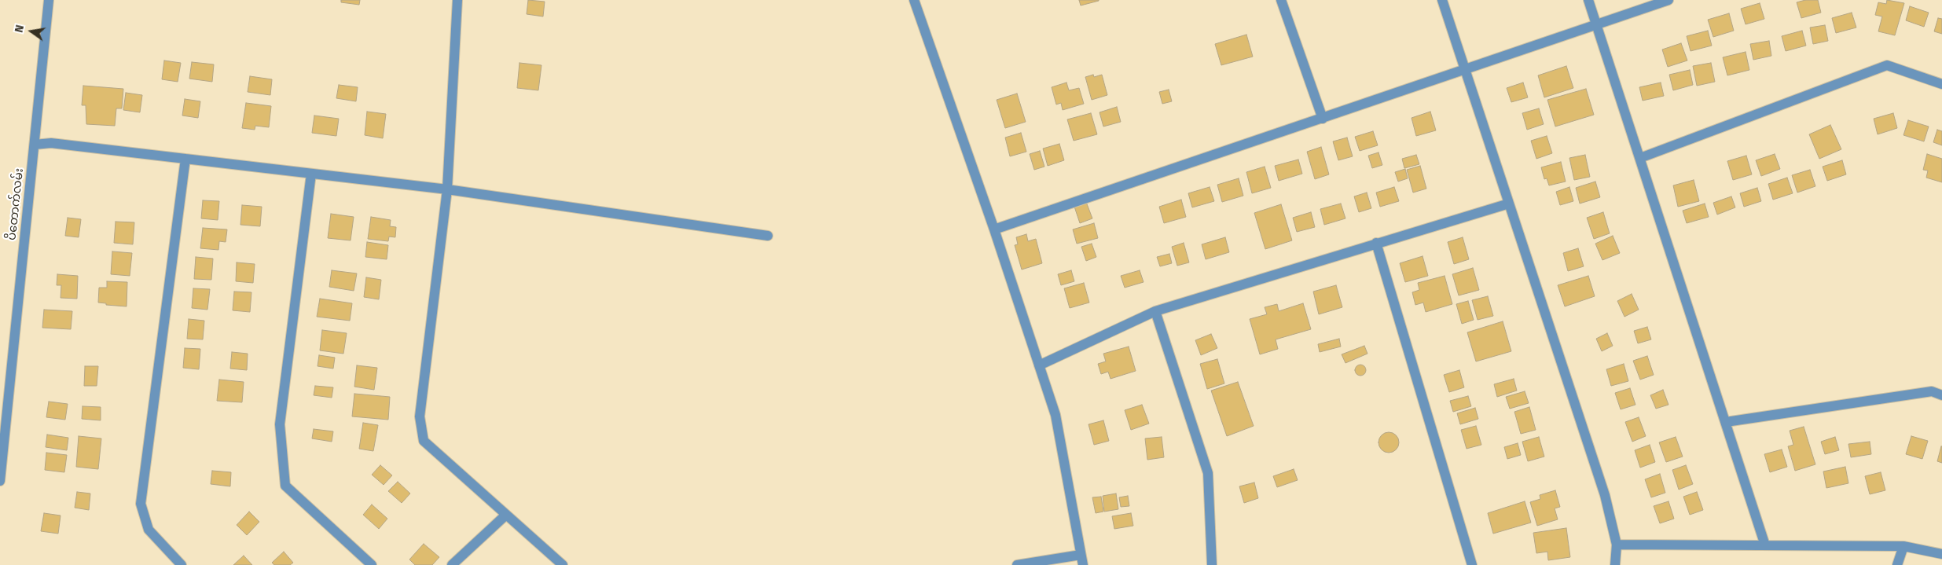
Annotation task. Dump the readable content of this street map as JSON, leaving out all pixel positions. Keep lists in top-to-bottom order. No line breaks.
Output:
{"streets":{"street":["ပိတောက်လမ်း"]},"north":"left"}
